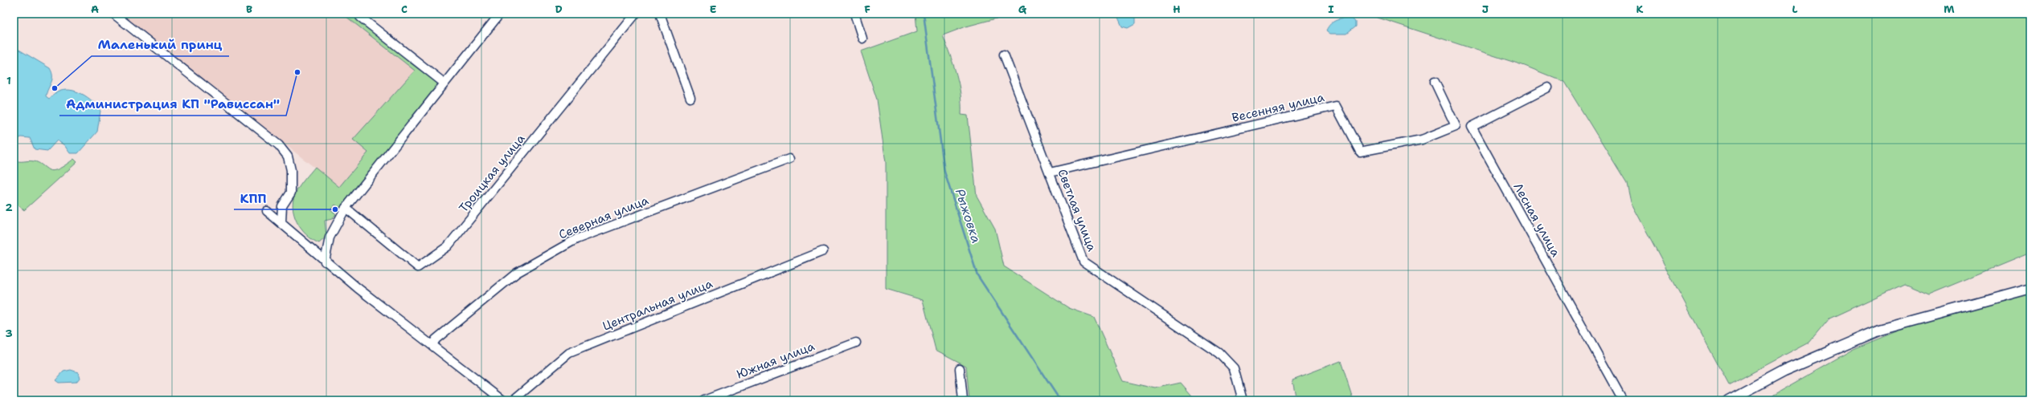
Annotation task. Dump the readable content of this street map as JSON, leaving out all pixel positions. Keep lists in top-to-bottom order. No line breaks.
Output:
{"streets":{"street":["Весенняя улица","Троицкая улица","Светлая улица","Северная улица","Лесная улица","Центральная улица","Южная улица"]},"crossings":[["Весенняя улица","Светлая улица"]],"water":["Рыжовка"],"places":["Администрация КП \"Рависсан\"","Маленький принц","КПП"],"grid":{"columns":["A","B","C","D","E","F","G","H","I","J","K","L","M"],"rows":["1","2","3"]}}
